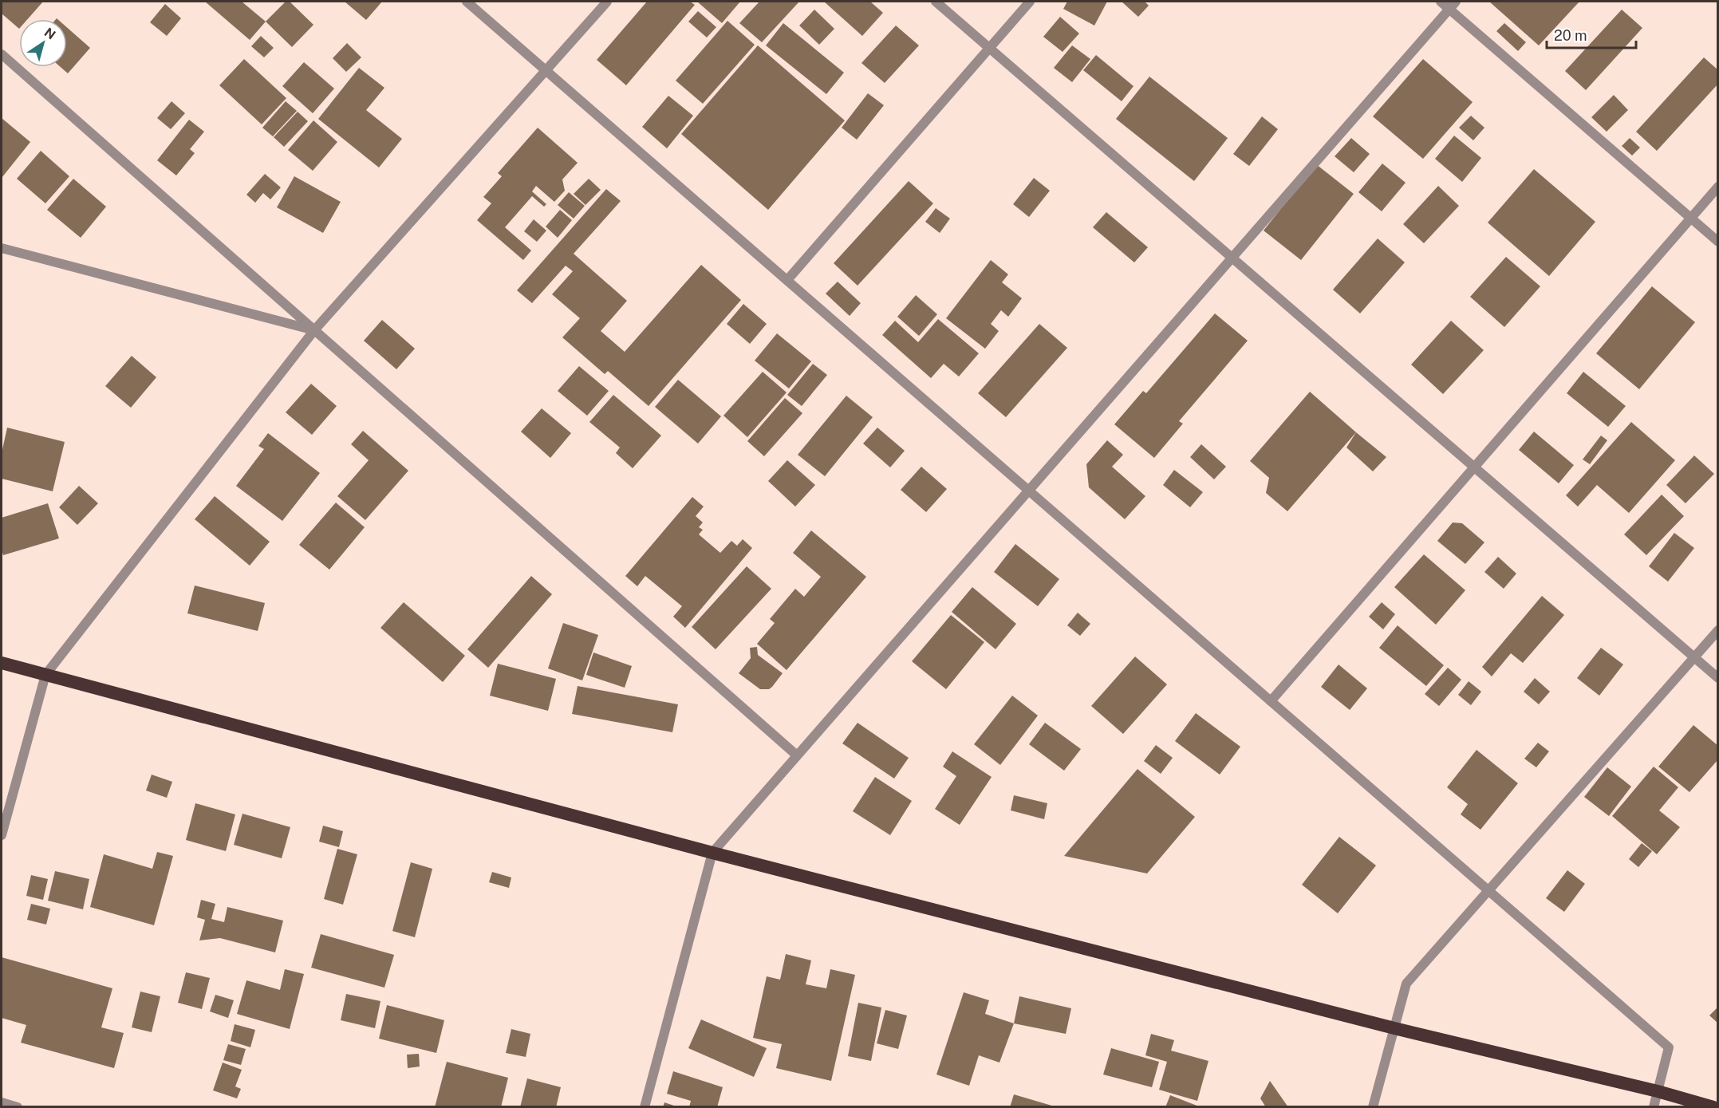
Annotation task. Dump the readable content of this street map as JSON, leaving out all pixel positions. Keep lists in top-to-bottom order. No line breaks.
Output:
{"scale_bar":"20 m","north":"top right"}
